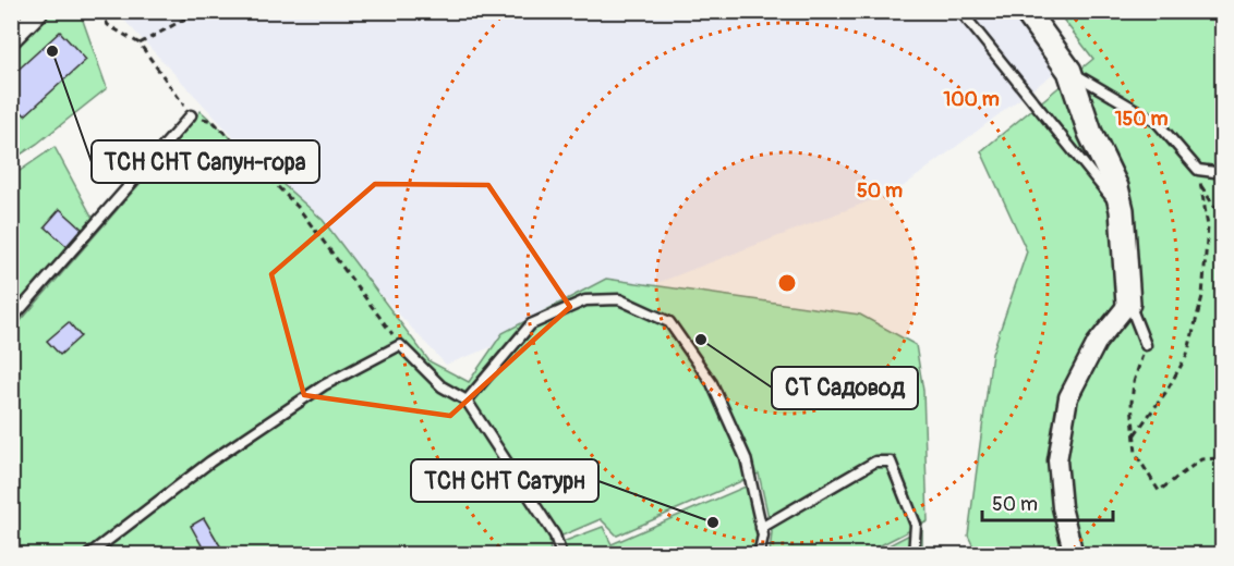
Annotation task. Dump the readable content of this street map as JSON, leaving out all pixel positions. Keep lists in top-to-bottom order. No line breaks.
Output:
{"places":["ТСН СНТ Сапун-гора","СТ Садовод","ТСН СНТ Сатурн"],"scale_bar":"50 m","rings":["100 m","150 m","50 m"]}
